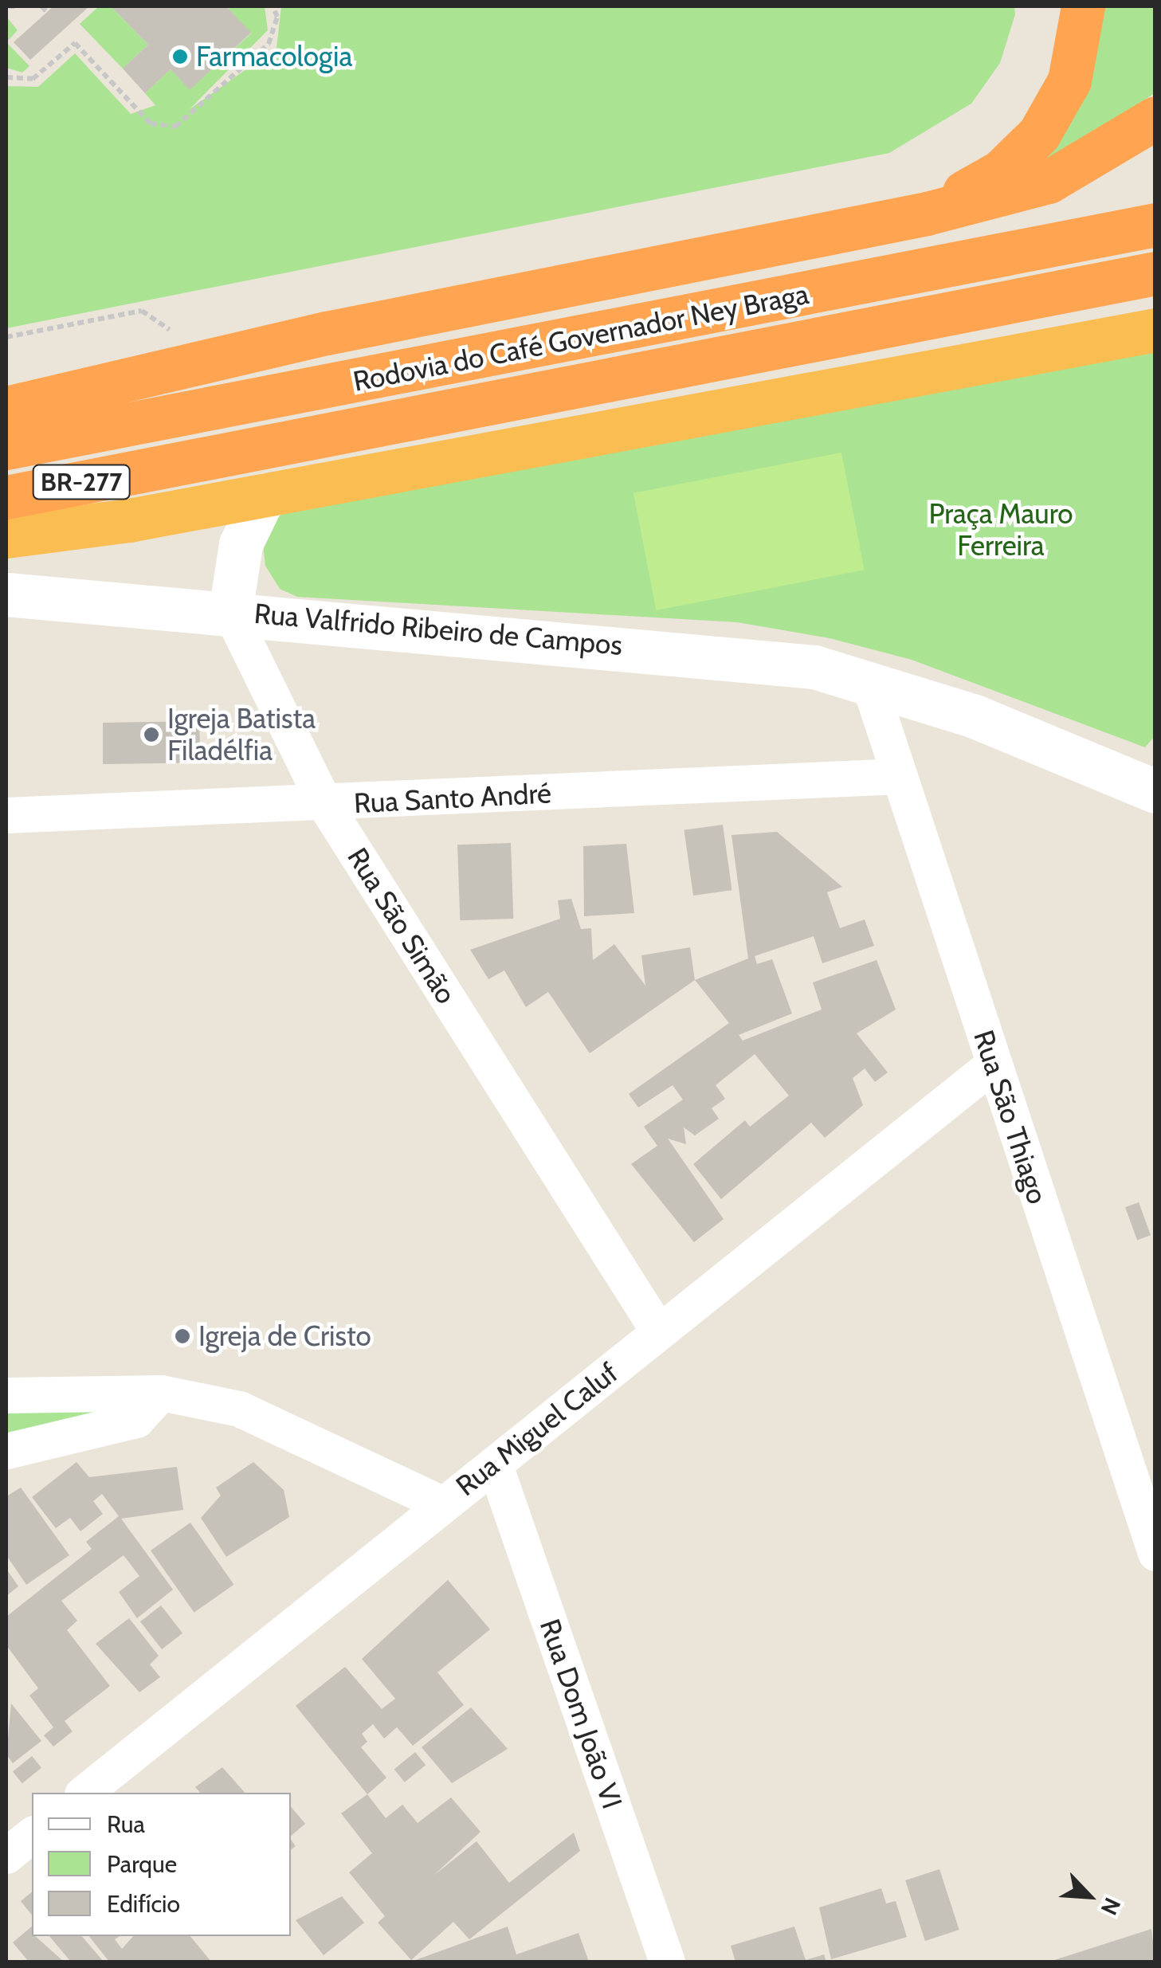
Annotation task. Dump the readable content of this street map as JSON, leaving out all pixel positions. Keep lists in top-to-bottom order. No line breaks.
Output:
{"streets":{"highway":["Rodovia do Café Governador Ney Braga","BR-277"],"street":["Rua Valfrido Ribeiro de Campos","Rua Santo André","Rua São Simão","Rua São Thiago","Rua Miguel Caluf","Rua Dom João VI"]},"crossings":[["Rua Valfrido Ribeiro de Campos","Rua São Simão"],["Rua Valfrido Ribeiro de Campos","Rua São Thiago"],["Rua Santo André","Rua São Simão"],["Rua Santo André","Rua São Thiago"],["Rua São Simão","Rua Miguel Caluf"],["Rua São Thiago","Rua Miguel Caluf"],["Rua Miguel Caluf","Rua Dom João VI"]],"parks":["Praça Mauro Ferreira"],"places":["Farmacologia","Igreja Batista Filadélfia","Igreja de Cristo"],"legend":["Rua","Parque","Edifício"],"north":"bottom right"}
